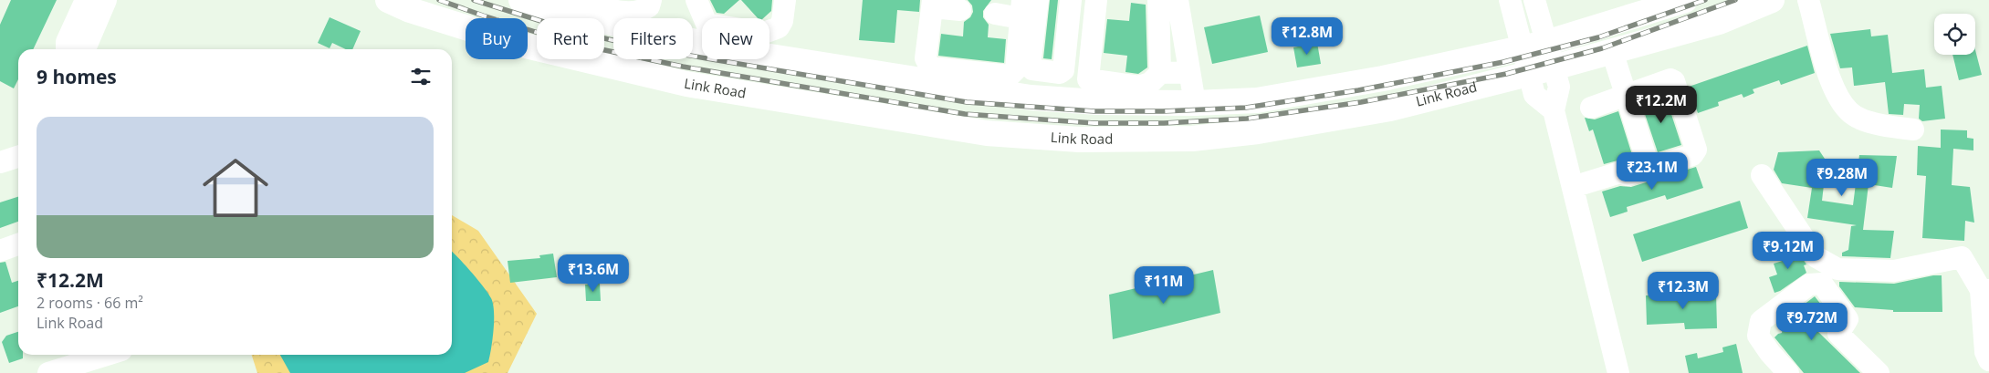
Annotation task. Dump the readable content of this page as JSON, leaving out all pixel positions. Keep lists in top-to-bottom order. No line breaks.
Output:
{"streets":{"main road":["Link Road"]},"page":{"price":["₹12.8M","₹12.2M","₹23.1M","₹9.28M","₹9.12M","₹13.6M","₹11M","₹12.3M","₹9.72M"],"chip":["Buy","Rent","Filters","New"],"heading":"9 homes","list":[{"name":"₹12.2M","note":"2 rooms · 66 m² · Link Road"}]}}
